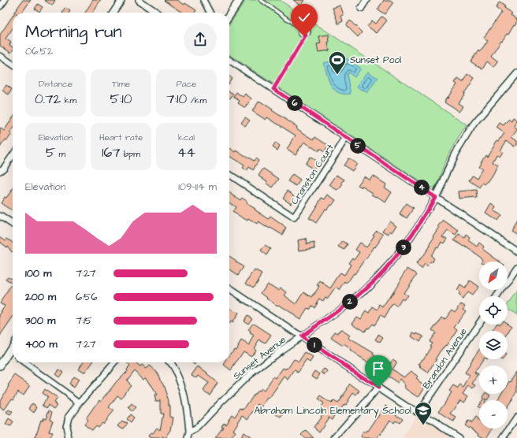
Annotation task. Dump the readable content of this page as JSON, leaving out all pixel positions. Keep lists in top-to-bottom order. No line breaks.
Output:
{"streets":{"street":["Cranston Court","Sunset Avenue","Brandon Avenue"]},"places":{"sports":["Sunset Pool"],"school or university":["Abraham Lincoln Elementary School"]},"north":"bottom left","page":{"heading":["Morning run","06:52"],"stats":[["Distance","0.72 km"],["Time","5:10"],["Pace","7:10 /km"],["Elevation","5 m"],["Heart rate","167 bpm"],["kcal","44"]],"pins":["6","5","4","3","2","1"],"chart":["Elevation","109–114 m"],"map_buttons":["+","−"],"list":[{"name":"100 m","note":"7:27"},{"name":"200 m","note":"6:56"},{"name":"300 m","note":"7:15"},{"name":"400 m","note":"7:27"}]}}
